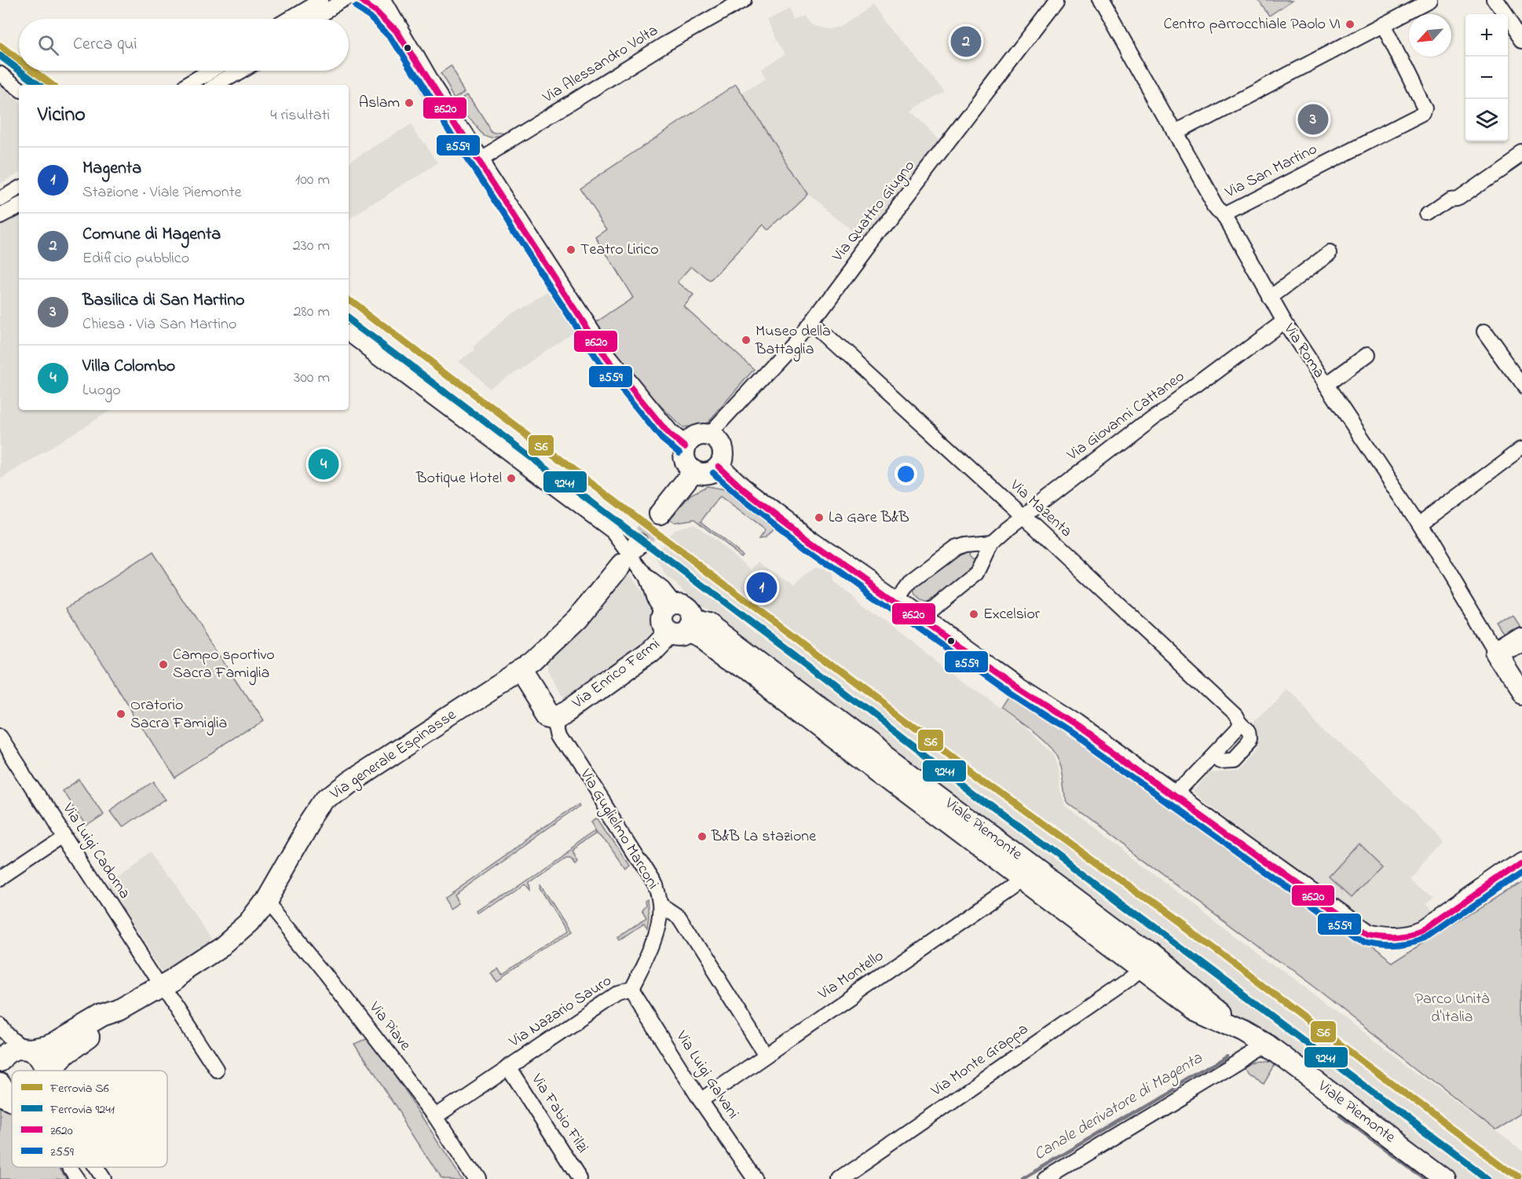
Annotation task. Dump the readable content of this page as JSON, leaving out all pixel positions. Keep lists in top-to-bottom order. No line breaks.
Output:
{"streets":{"street":["Via Alessandro Volta","Via San Martino","Via Quattro Giugno","Via Roma","Via Giovanni Cattaneo","Via Mazenta","Via Enrico Fermi","Via generale Espinasse","Via Guglielmo Marconi","Viale Piemonte","Via Luigi Cadorna","Via Montello","Via Nazario Sauro","Via Piave","Via Monte Grappa","Via Luigi Galvani","Via Fabio Filzi"]},"crossings":[["Via San Martino","Via Roma"],["Via Quattro Giugno","Via Mazenta"],["Via Roma","Via Giovanni Cattaneo"],["Via Giovanni Cattaneo","Via Mazenta"],["Via Enrico Fermi","Via Guglielmo Marconi"],["Via Enrico Fermi","Viale Piemonte"],["Via generale Espinasse","Via Guglielmo Marconi"],["Via generale Espinasse","Via Luigi Cadorna"],["Via generale Espinasse","Via Piave"],["Via Guglielmo Marconi","Via Montello"],["Via Guglielmo Marconi","Via Nazario Sauro"],["Viale Piemonte","Via Montello"],["Viale Piemonte","Via Monte Grappa"],["Via Montello","Via Luigi Galvani"],["Via Nazario Sauro","Via Piave"],["Via Nazario Sauro","Via Luigi Galvani"],["Via Nazario Sauro","Via Fabio Filzi"]],"water":["Canale derivatore di Magenta"],"parks":["Parco Unità d'Italia"],"places":["Centro parrocchiale Paolo VI","Aslam","Teatro Lirico","Museo della Battaglia","Botique Hotel","La Gare B&B","Excelsior","Campo sportivo Sacra Famiglia","Oratorio Sacra Famiglia","B&B La stazione"],"lines":["transit line z620","transit line z559","rail line S6","rail line 9241"],"legend":["Ferrovia S6","Ferrovia 9241","z620","z559"],"north":"bottom left","page":{"map_buttons":["+","−"],"search":"Cerca qui","pins":["2","3","4","1"],"heading":["Vicino","4 risultati"],"list":[{"mark":"1","name":"Magenta","note":"Stazione · Viale Piemonte","value":"100 m"},{"mark":"2","name":"Comune di Magenta","note":"Edificio pubblico","value":"230 m"},{"mark":"3","name":"Basilica di San Martino","note":"Chiesa · Via San Martino","value":"280 m"},{"mark":"4","name":"Villa Colombo","note":"Luogo","value":"300 m"}]}}
